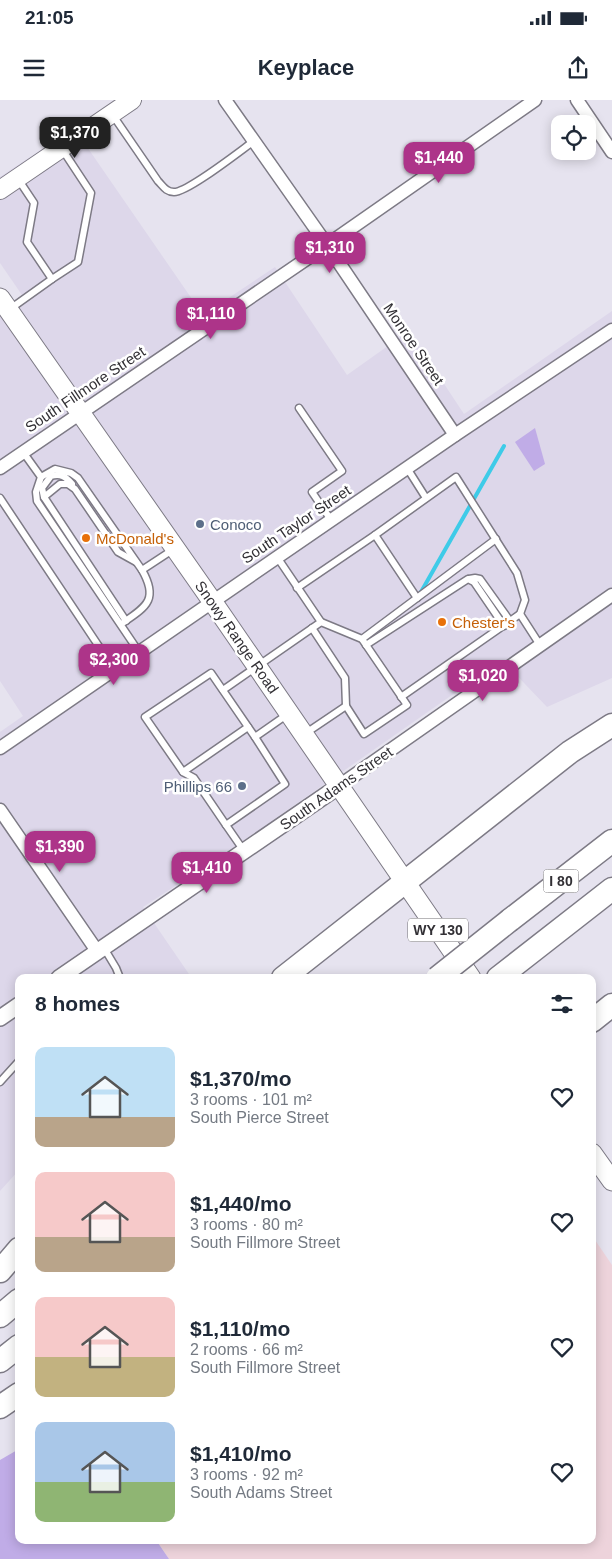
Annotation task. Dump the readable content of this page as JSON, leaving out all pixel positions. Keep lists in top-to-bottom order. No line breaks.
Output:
{"streets":{"highway":["I 80"],"main road":["Snowy Range Road","WY 130"],"street":["Monroe Street","South Fillmore Street","South Taylor Street","South Adams Street"]},"crossings":[["Monroe Street","South Fillmore Street"],["Monroe Street","South Taylor Street"],["South Fillmore Street","Snowy Range Road"],["South Taylor Street","Snowy Range Road"],["Snowy Range Road","South Adams Street"]],"places":["Conoco","McDonald's","Chester's","Phillips 66"],"page":{"status":"21:05","header":"Keyplace","price":["$1,370","$1,440","$1,310","$1,110","$2,300","$1,020","$1,390","$1,410"],"heading":"8 homes","list":[{"name":"$1,370/mo","note":"3 rooms · 101 m² · South Pierce Street"},{"name":"$1,440/mo","note":"3 rooms · 80 m² · South Fillmore Street"},{"name":"$1,110/mo","note":"2 rooms · 66 m² · South Fillmore Street"},{"name":"$1,410/mo","note":"3 rooms · 92 m² · South Adams Street"}]}}
